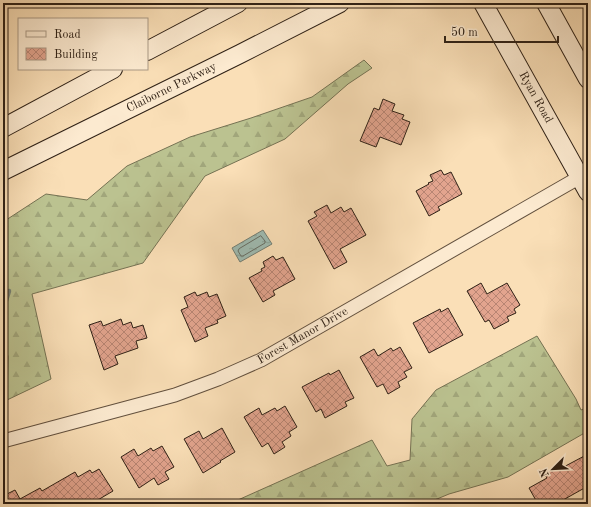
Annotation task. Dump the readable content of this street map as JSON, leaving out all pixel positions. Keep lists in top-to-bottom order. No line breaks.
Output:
{"streets":{"main road":["Claiborne Parkway","Ryan Road"],"street":["Forest Manor Drive"]},"crossings":[["Ryan Road","Forest Manor Drive"]],"legend":["Road","Building"],"scale_bar":"50 m","north":"bottom left"}
